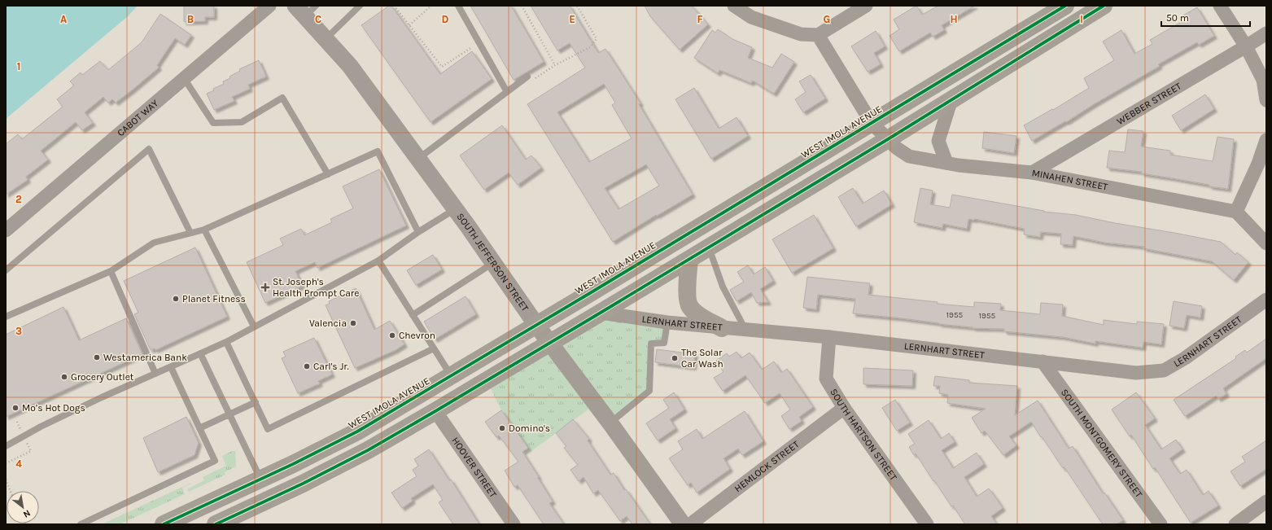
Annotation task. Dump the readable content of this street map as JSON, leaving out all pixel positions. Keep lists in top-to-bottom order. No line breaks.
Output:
{"streets":{"main road":["WEST IMOLA AVENUE"],"street":["WEBBER STREET","CABOT WAY","MINAHEN STREET","SOUTH JEFFERSON STREET","LERNHART STREET","SOUTH HARTSON STREET","SOUTH MONTGOMERY STREET","HEMLOCK STREET","HOOVER STREET"]},"crossings":[["WEBBER STREET","MINAHEN STREET"],["WEST IMOLA AVENUE","MINAHEN STREET"],["WEST IMOLA AVENUE","SOUTH JEFFERSON STREET"],["LERNHART STREET","SOUTH HARTSON STREET"],["LERNHART STREET","SOUTH MONTGOMERY STREET"],["SOUTH HARTSON STREET","HEMLOCK STREET"]],"places":{"health":["St. Joseph's Health Prompt Care"],"other":["Planet Fitness","Valencia","Chevron","Westamerica Bank","The Solar Car Wash","Carl's Jr.","Grocery Outlet","Mo’s Hot Dogs","Domino's"]},"house_numbers":["1955","1955"],"scale_bar":"50 m","north":"bottom right","grid":{"columns":["A","B","C","D","E","F","G","H","I"],"rows":["1","2","3","4"]}}
